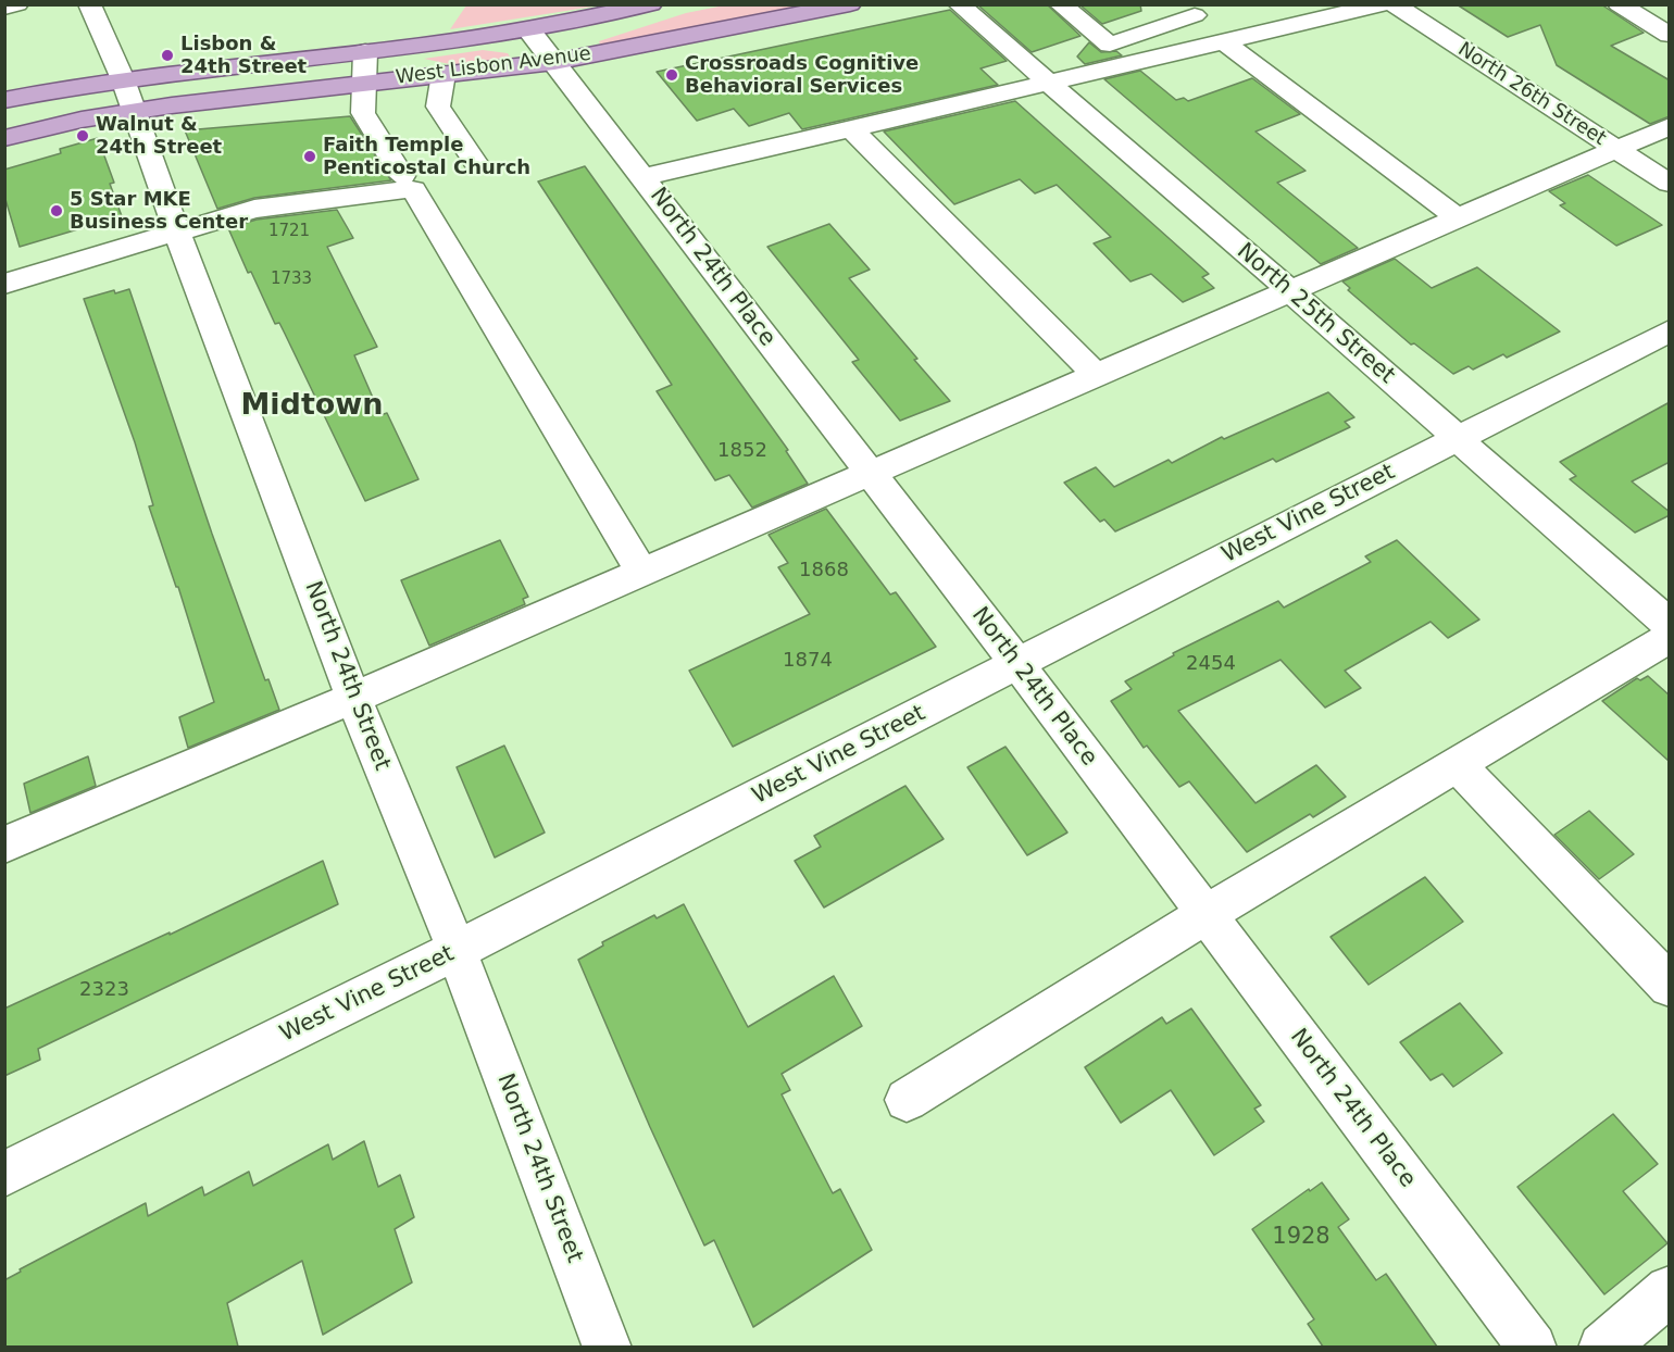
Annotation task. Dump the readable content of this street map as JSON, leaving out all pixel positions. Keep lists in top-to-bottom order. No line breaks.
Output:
{"streets":{"main road":["West Lisbon Avenue"],"street":["North 26th Street","North 24th Place","North 25th Street","West Vine Street","North 24th Street"]},"crossings":[["West Lisbon Avenue","North 24th Place"],["West Lisbon Avenue","North 24th Street"],["North 24th Place","West Vine Street"],["North 25th Street","West Vine Street"],["West Vine Street","North 24th Street"]],"districts":["Midtown"],"places":["Lisbon & 24th Street","Crossroads Cognitive Behavioral Services","Walnut & 24th Street","Faith Temple Penticostal Church","5 Star MKE Business Center"],"house_numbers":["1721","1733","1852","1868","1874","2454","2323","1928"]}
